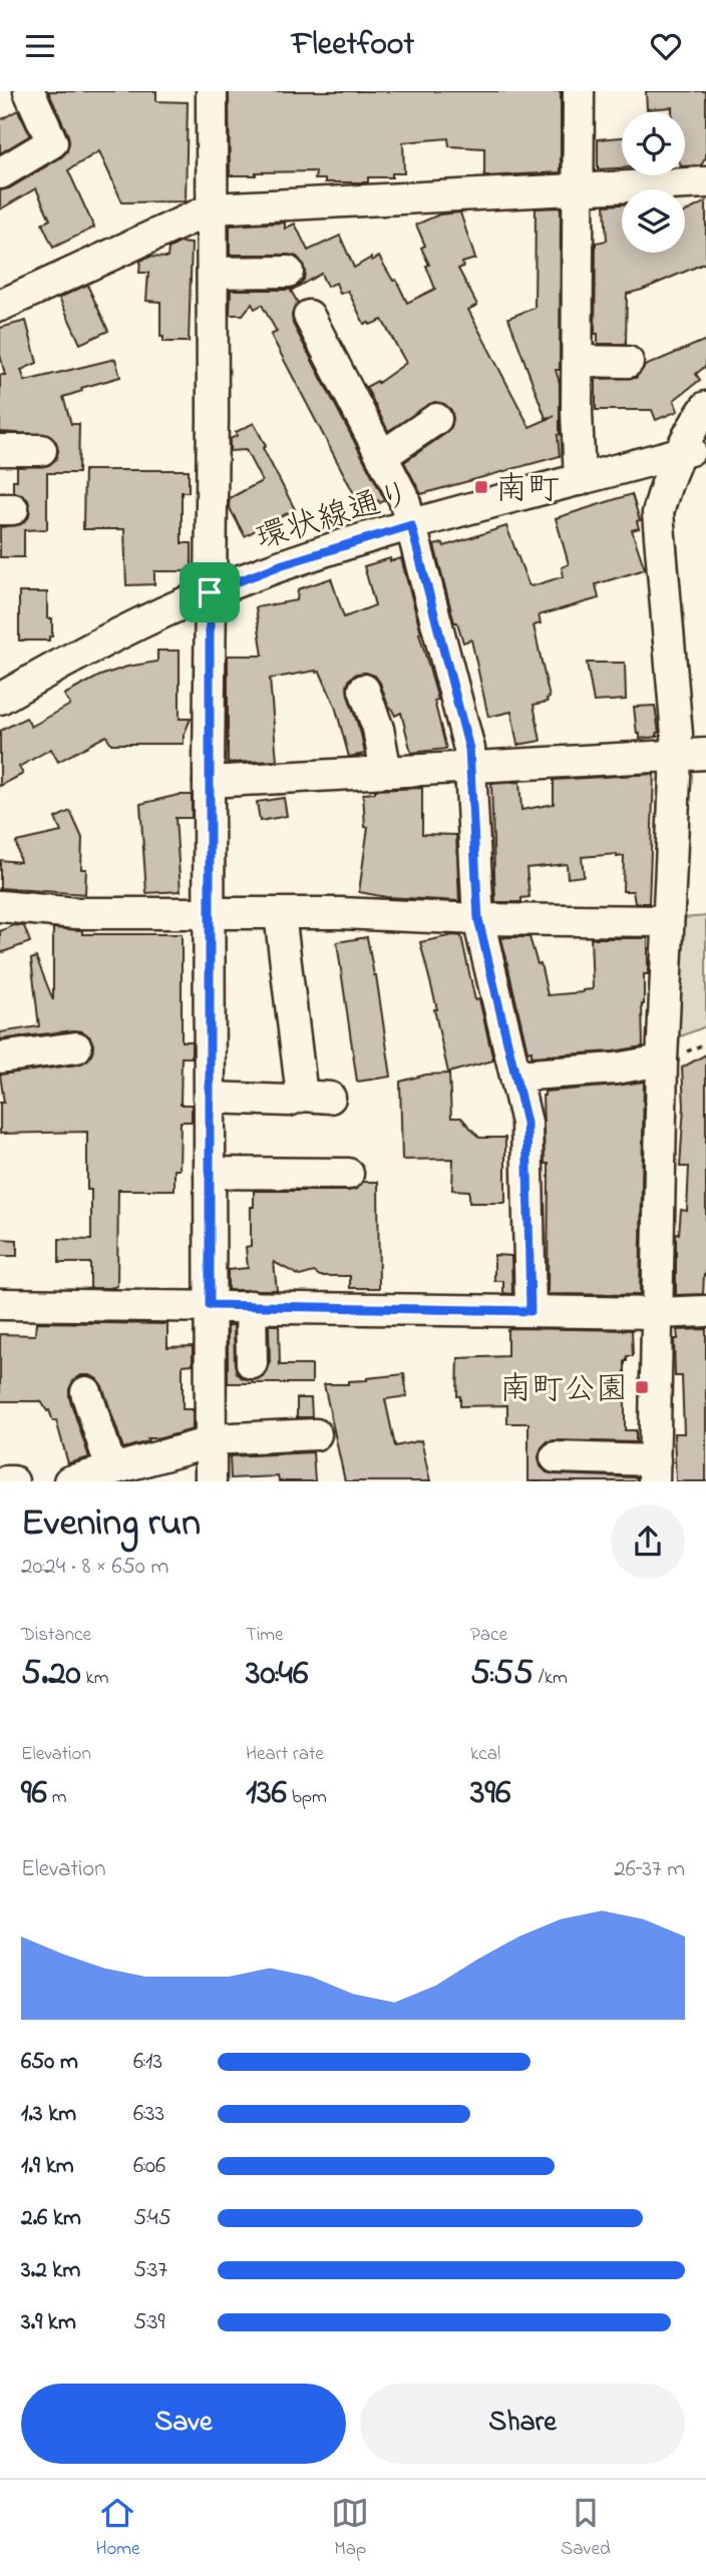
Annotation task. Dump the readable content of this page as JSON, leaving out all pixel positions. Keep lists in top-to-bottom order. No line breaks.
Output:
{"streets":{"street":["環状線通り"]},"places":{"transit":["南町","南町公園"]},"page":{"header":"Fleetfoot","heading":["Evening run","20:24 · 8 × 650 m"],"stats":[["Distance","5.20 km"],["Time","30:46"],["Pace","5:55 /km"],["Elevation","96 m"],["Heart rate","136 bpm"],["kcal","396"]],"chart":["Elevation","26–37 m"],"list":[{"name":"650 m","note":"6:13"},{"name":"1.3 km","note":"6:33"},{"name":"1.9 km","note":"6:06"},{"name":"2.6 km","note":"5:45"},{"name":"3.2 km","note":"5:37"},{"name":"3.9 km","note":"5:39"}],"buttons":["Save","Share"],"tabs":["Home","Map","Saved"]}}
